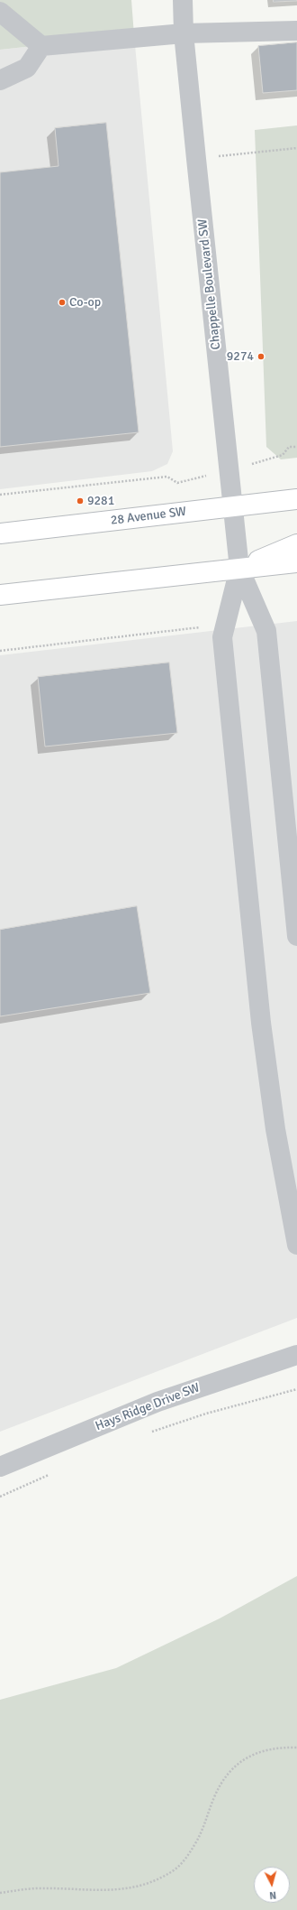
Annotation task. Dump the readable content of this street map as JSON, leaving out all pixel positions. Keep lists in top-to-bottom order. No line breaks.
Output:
{"streets":{"main road":["28 Avenue SW"],"street":["Chappelle Boulevard SW","Hays Ridge Drive SW"]},"crossings":[["Chappelle Boulevard SW","28 Avenue SW"]],"places":["Co-op","9274","9281"],"north":"bottom"}
